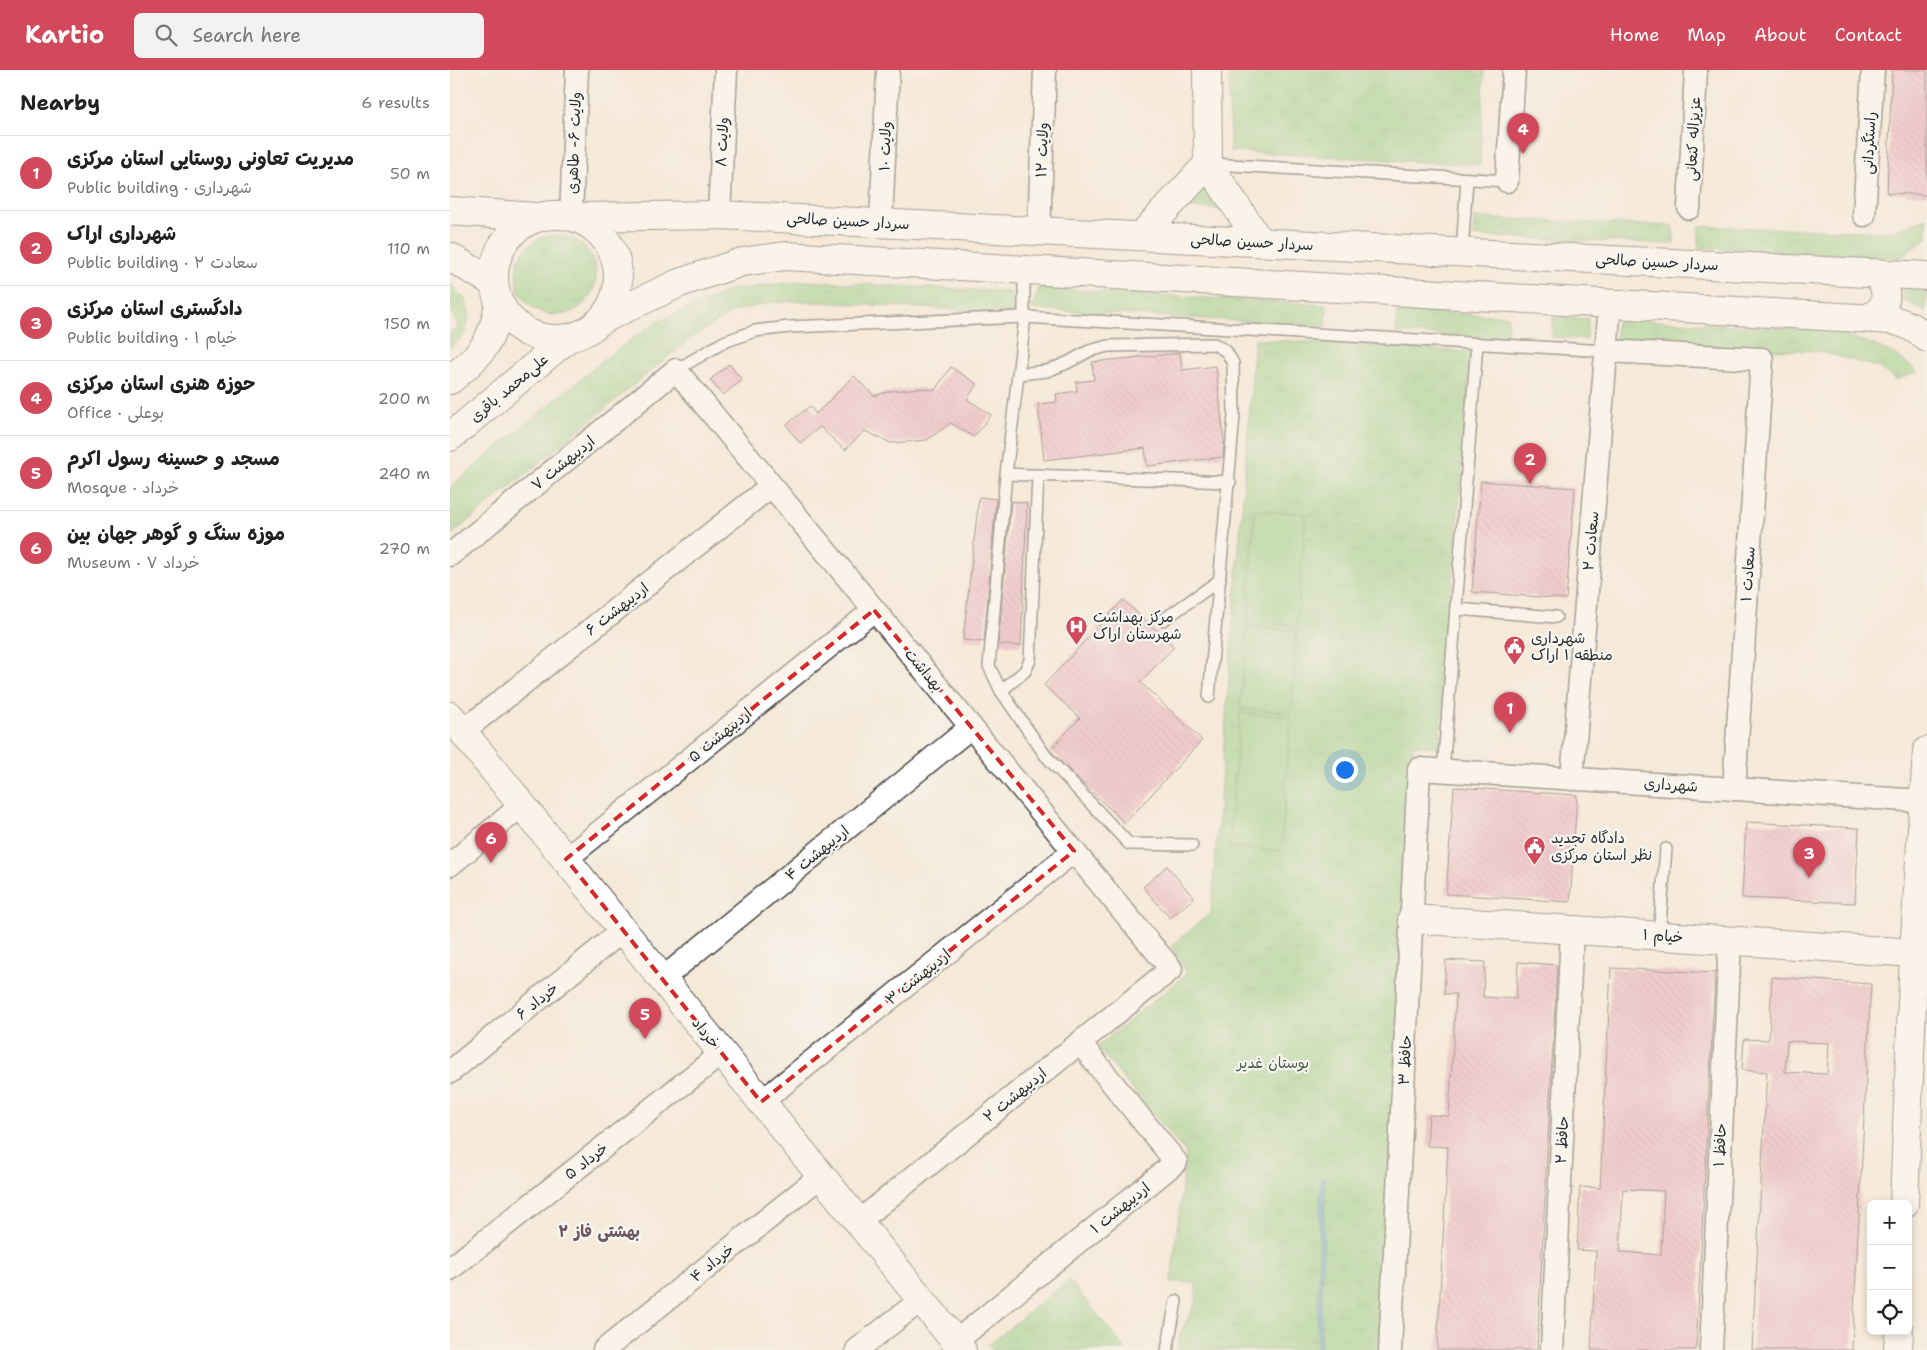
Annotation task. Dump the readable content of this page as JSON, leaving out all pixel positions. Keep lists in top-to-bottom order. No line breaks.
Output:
{"streets":{"main road":["سردار حسین صالحی","علی‌محمد باقری","خیام ۱","خرداد"],"street":["عزیزاله کنعانی","ولایت ۸","ولایت ۶- طاهری","راستگردانی","ولایت ۱۰","ولایت ۱۲","اردیبهشت ۷","سعادت ۲","سعادت ۱","اردیبهشت ۶","بهداشت","اردیبهشت ۵","شهرداری","اردیبهشت ۴","اردیبهشت ۳","خرداد ۶","حافظ ۳","اردیبهشت ۲","حافظ ۲","حافظ ۱","خرداد ۵","اردیبهشت ۱","خرداد ۴"]},"crossings":[["ولایت ۸","سردار حسین صالحی"],["ولایت ۶- طاهری","سردار حسین صالحی"],["ولایت ۶- طاهری","علی‌محمد باقری"],["ولایت ۱۰","سردار حسین صالحی"],["ولایت ۱۲","سردار حسین صالحی"],["سردار حسین صالحی","علی‌محمد باقری"],["اردیبهشت ۷","بهداشت"],["سعادت ۲","سعادت ۱"],["سعادت ۲","شهرداری"],["سعادت ۱","شهرداری"],["اردیبهشت ۶","بهداشت"],["اردیبهشت ۶","خرداد"],["بهداشت","اردیبهشت ۵"],["بهداشت","اردیبهشت ۴"],["بهداشت","اردیبهشت ۳"],["بهداشت","اردیبهشت ۲"],["اردیبهشت ۵","خرداد"],["شهرداری","حافظ ۳"],["اردیبهشت ۴","خرداد"],["خیام ۱","حافظ ۳"],["خیام ۱","حافظ ۲"],["خیام ۱","حافظ ۱"],["اردیبهشت ۳","خرداد"],["خرداد ۶","خرداد"],["خرداد","اردیبهشت ۲"],["خرداد","خرداد ۵"],["خرداد","اردیبهشت ۱"],["خرداد","خرداد ۴"]],"districts":["بهشتی فاز ۲"],"parks":["بوستان غدیر"],"places":{"hospital":["مرکز بهداشت شهرستان اراک"],"public building":["شهرداری منطقه ۱ اراک","دادگاه تجدید نظر استان مرکزی"]},"page":{"header":"Kartio","search":"Search here","nav":["Home","Map","About","Contact"],"heading":["Nearby","6 results"],"pins":["4","2","1","6","3","5"],"list":[{"mark":"1","name":"مدیریت تعاونی روستایی استان مرکزی","note":"Public building · شهرداری","value":"50 m"},{"mark":"2","name":"شهرداری اراک","note":"Public building · سعادت ۲","value":"110 m"},{"mark":"3","name":"دادگستری استان مرکزی","note":"Public building · خیام ۱","value":"150 m"},{"mark":"4","name":"حوزه هنری استان مرکزی","note":"Office · بوعلی","value":"200 m"},{"mark":"5","name":"مسجد و حسینه رسول اکرم","note":"Mosque · خرداد","value":"240 m"},{"mark":"6","name":"موزه سنگ و گوهر جهان بین","note":"Museum · خرداد ۷","value":"270 m"}],"map_buttons":["+","−"]}}
